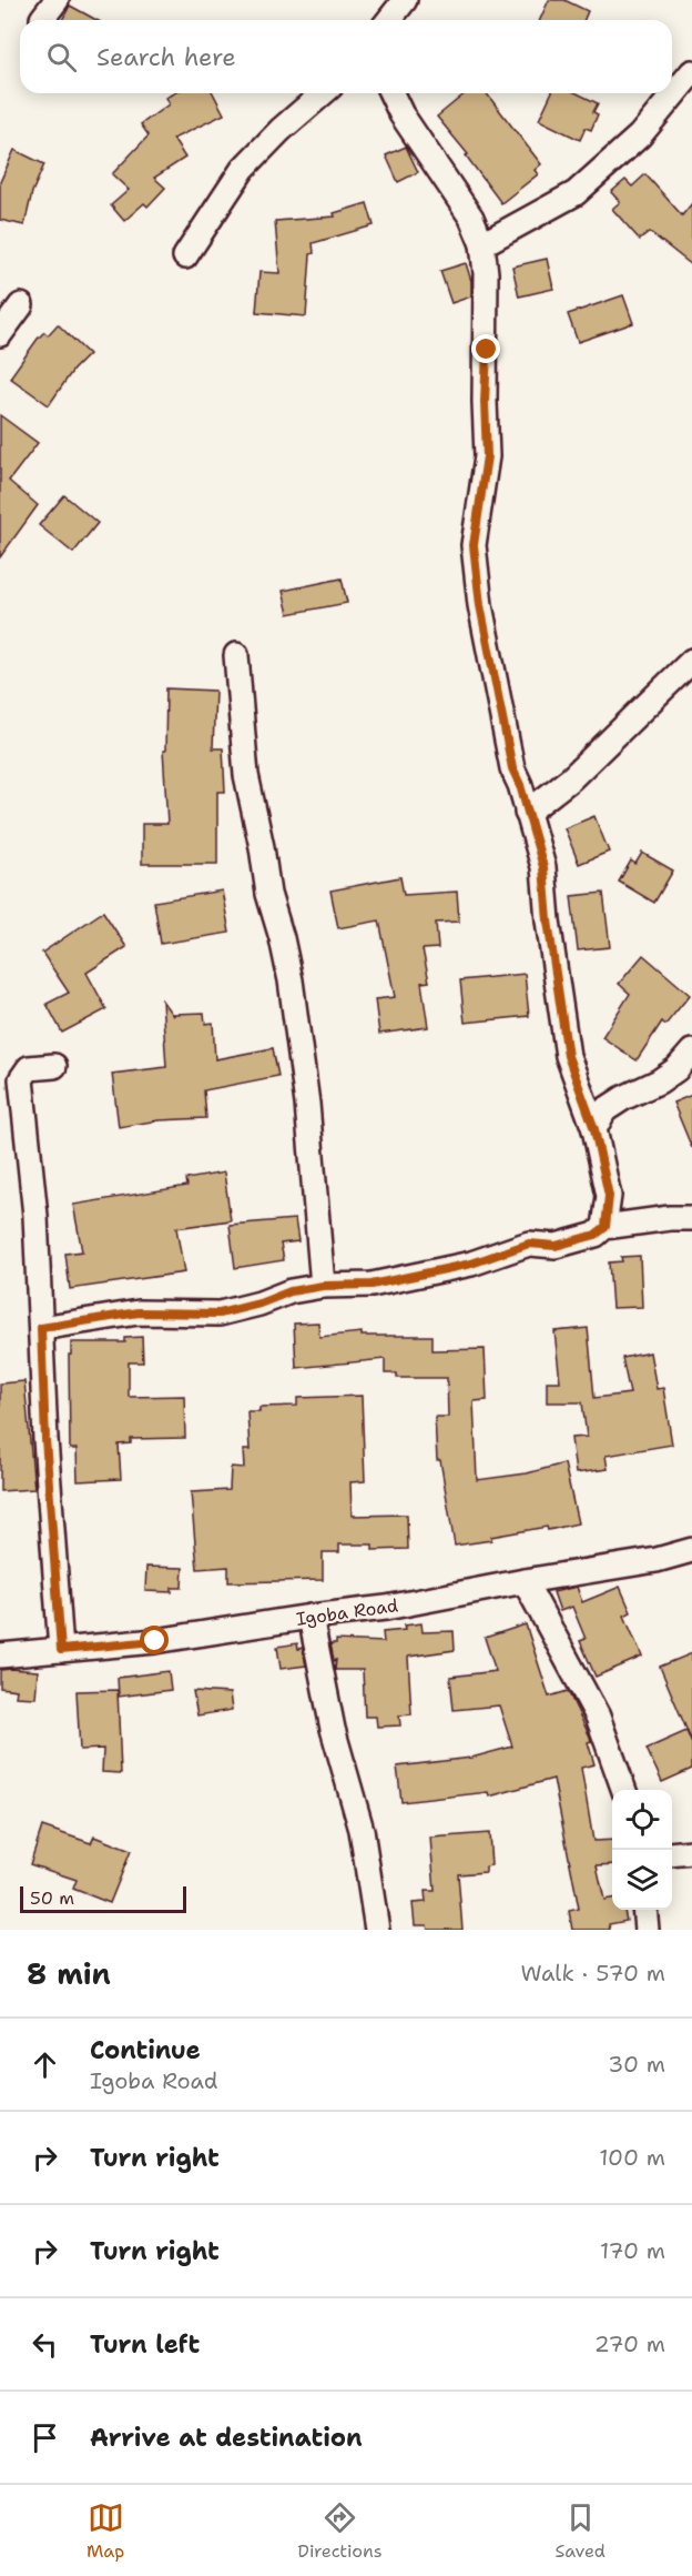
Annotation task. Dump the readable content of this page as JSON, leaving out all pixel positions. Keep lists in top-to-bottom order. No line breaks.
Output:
{"streets":{"street":["Igoba Road"]},"scale_bar":"50 m","page":{"search":"Search here","scale":"50 m","heading":["8 min","Walk · 570 m"],"list":[["Continue","Igoba Road","30 m"],["Turn right","100 m"],["Turn right","170 m"],["Turn left","270 m"],"Arrive at destination"],"nav":["Map","Directions","Saved"]}}
